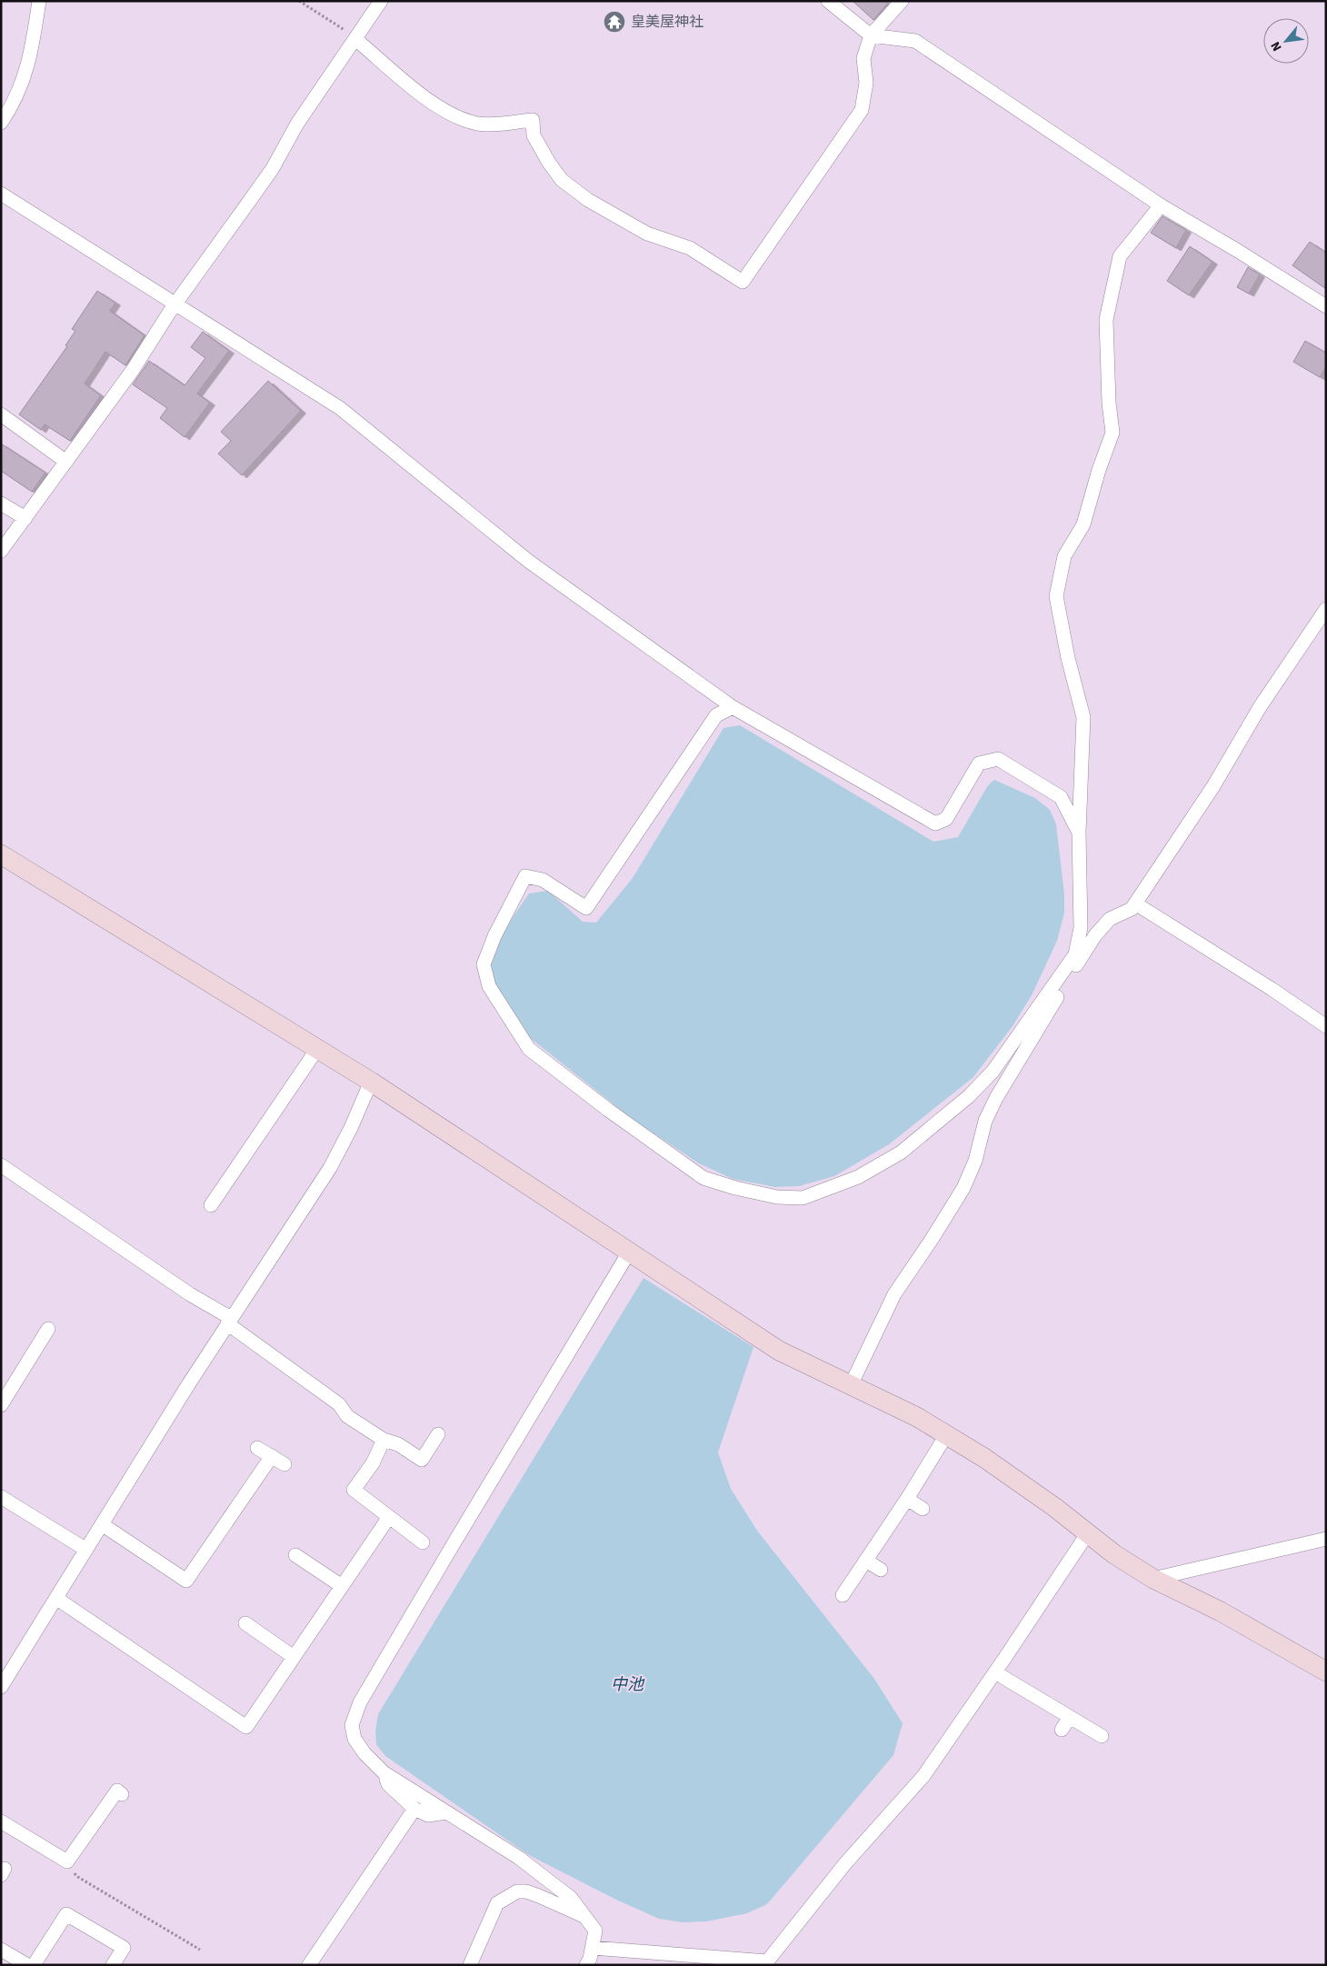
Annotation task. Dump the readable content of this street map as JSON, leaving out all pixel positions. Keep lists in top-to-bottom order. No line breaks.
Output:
{"water":["中池"],"places":{"temple":["皇美屋神社"]},"north":"bottom left"}
